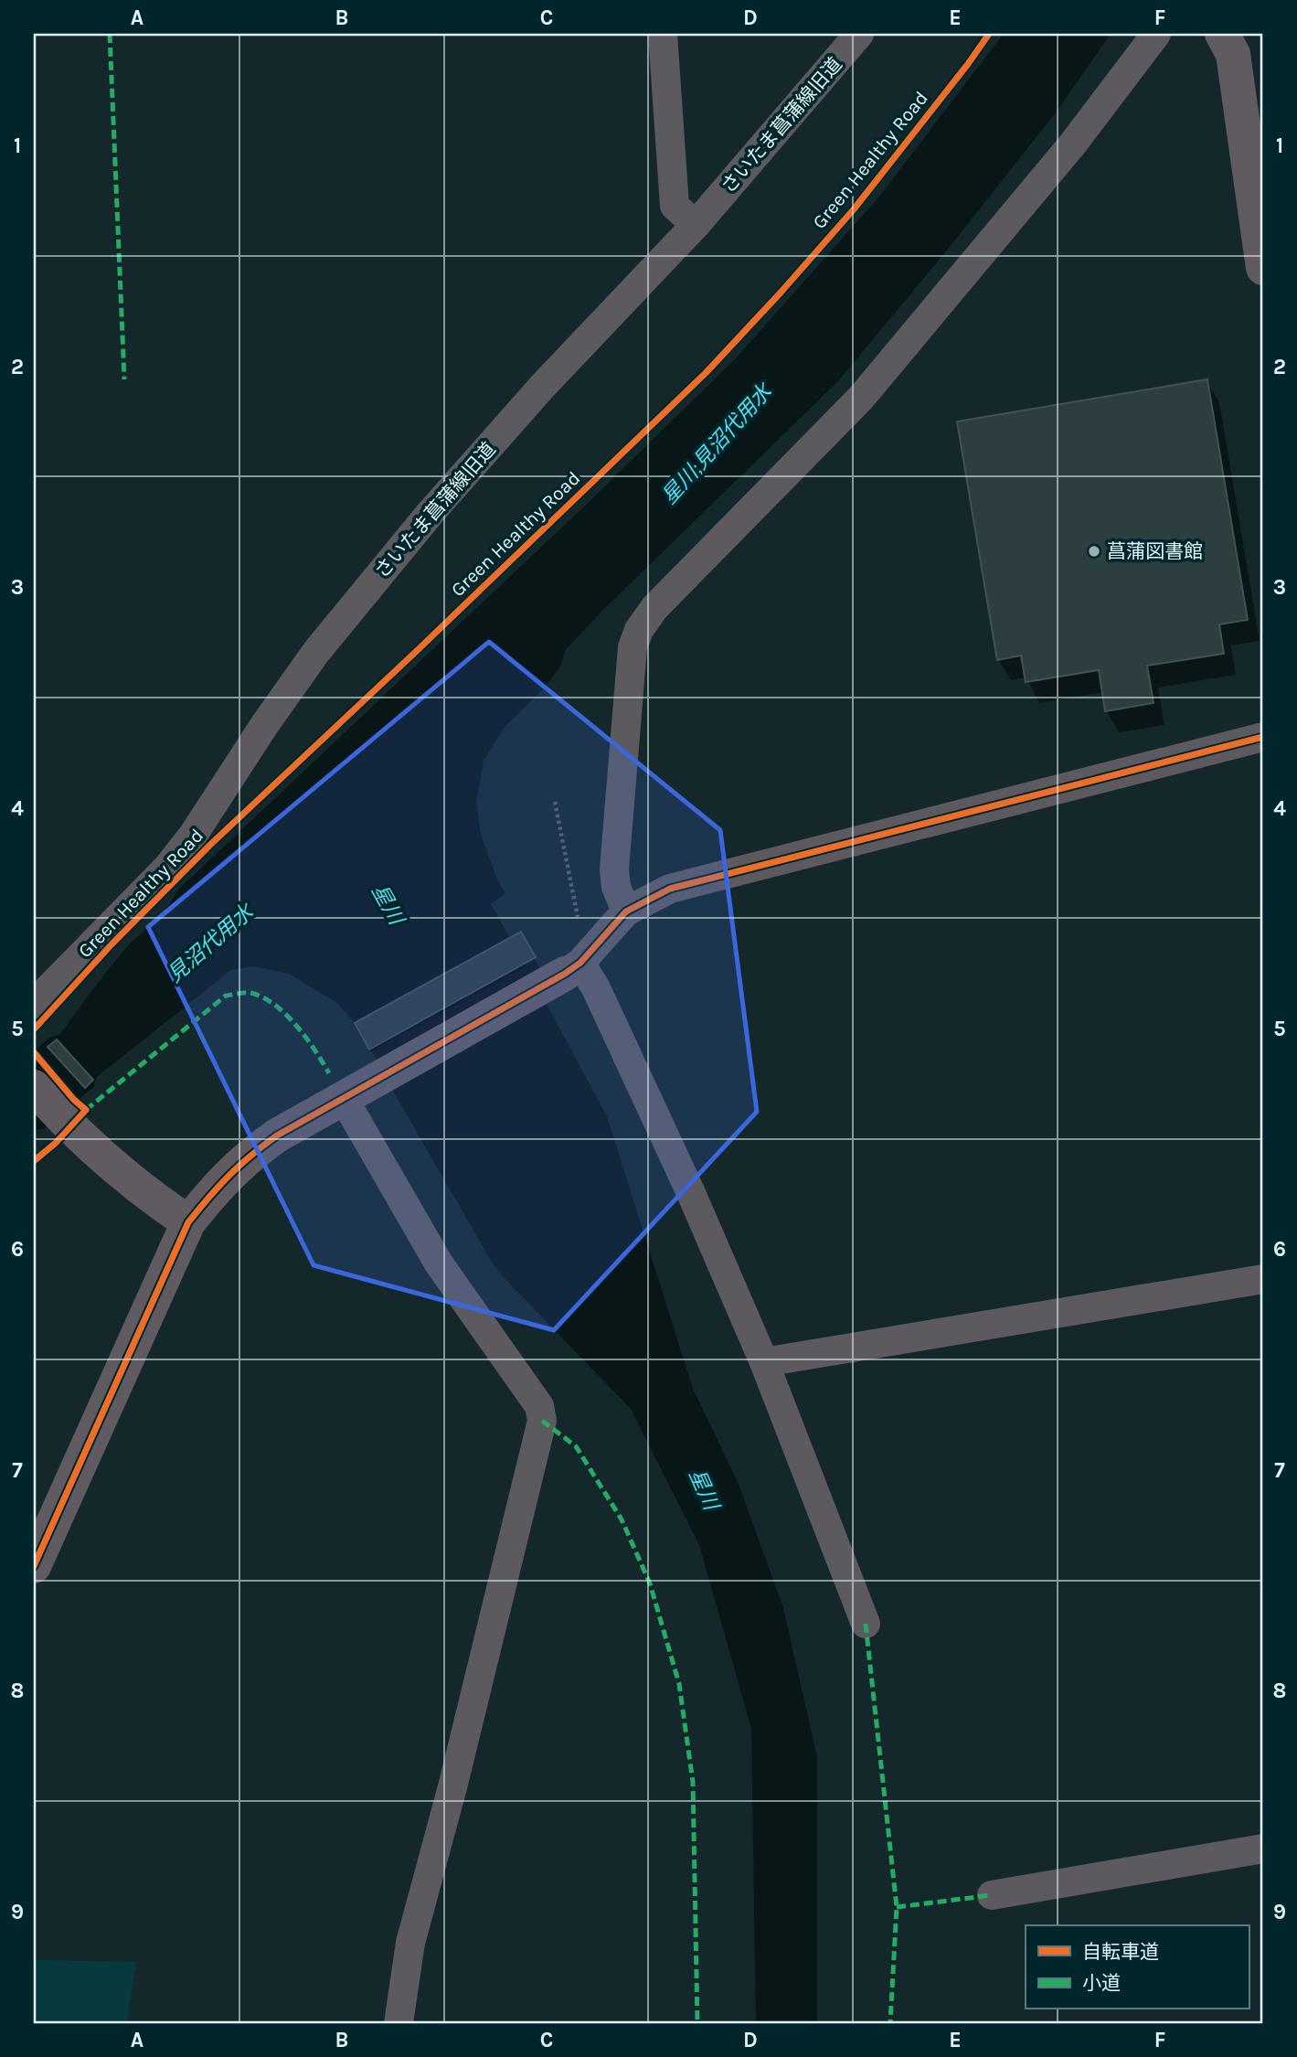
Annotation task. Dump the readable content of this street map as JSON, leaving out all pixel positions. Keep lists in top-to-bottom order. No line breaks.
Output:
{"streets":{"street":["さいたま菖蒲線旧道"],"cycle path":["Green Healthy Road"]},"water":["星川;見沼代用水","星川","見沼代用水"],"places":["菖蒲図書館"],"legend":["自転車道","小道"],"grid":{"columns":["A","B","C","D","E","F"],"rows":["1","2","3","4","5","6","7","8","9"]}}
